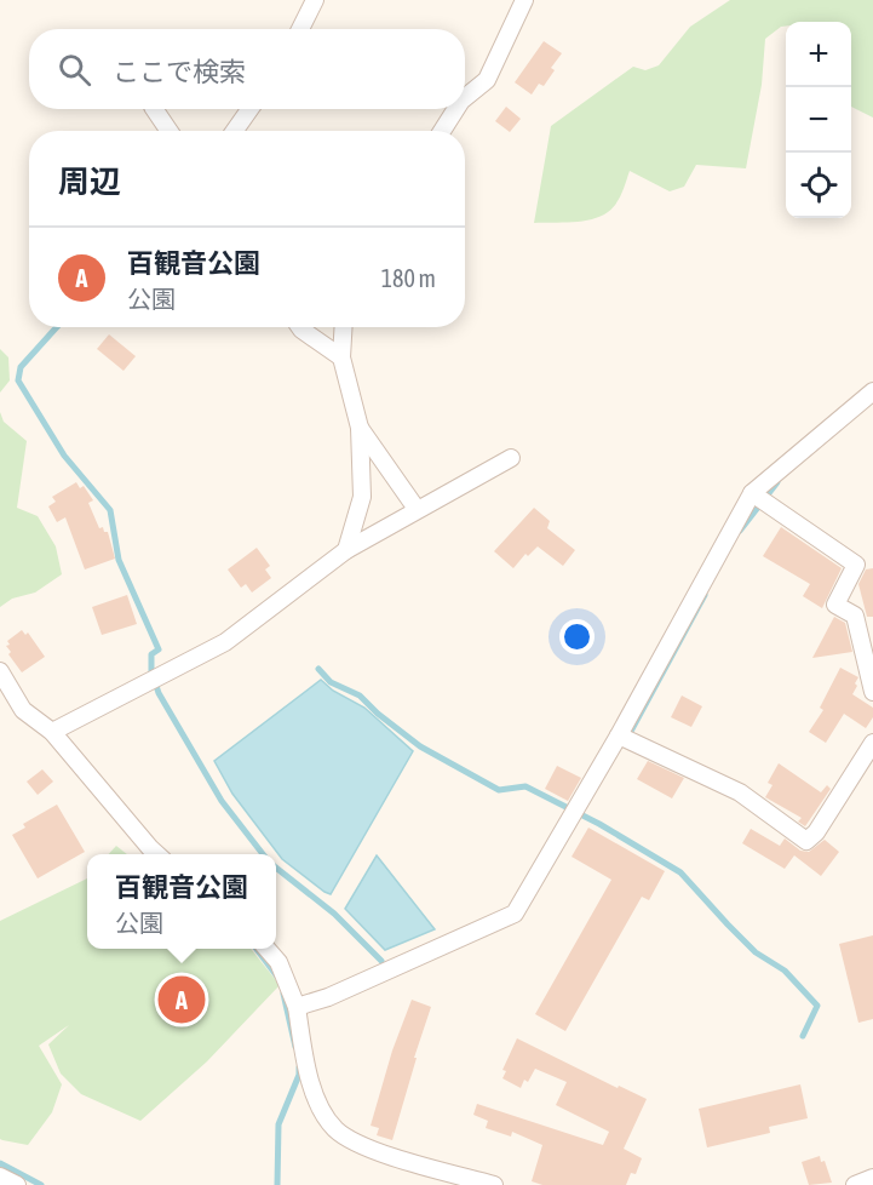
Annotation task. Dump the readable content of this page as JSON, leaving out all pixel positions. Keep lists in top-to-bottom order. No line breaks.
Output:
{"page":{"map_buttons":["+","−"],"search":"ここで検索","heading":"周辺","list":[{"mark":"A","name":"百観音公園","note":"公園","value":"180 m"}],"popup":["百観音公園","公園"],"pins":"A"}}
